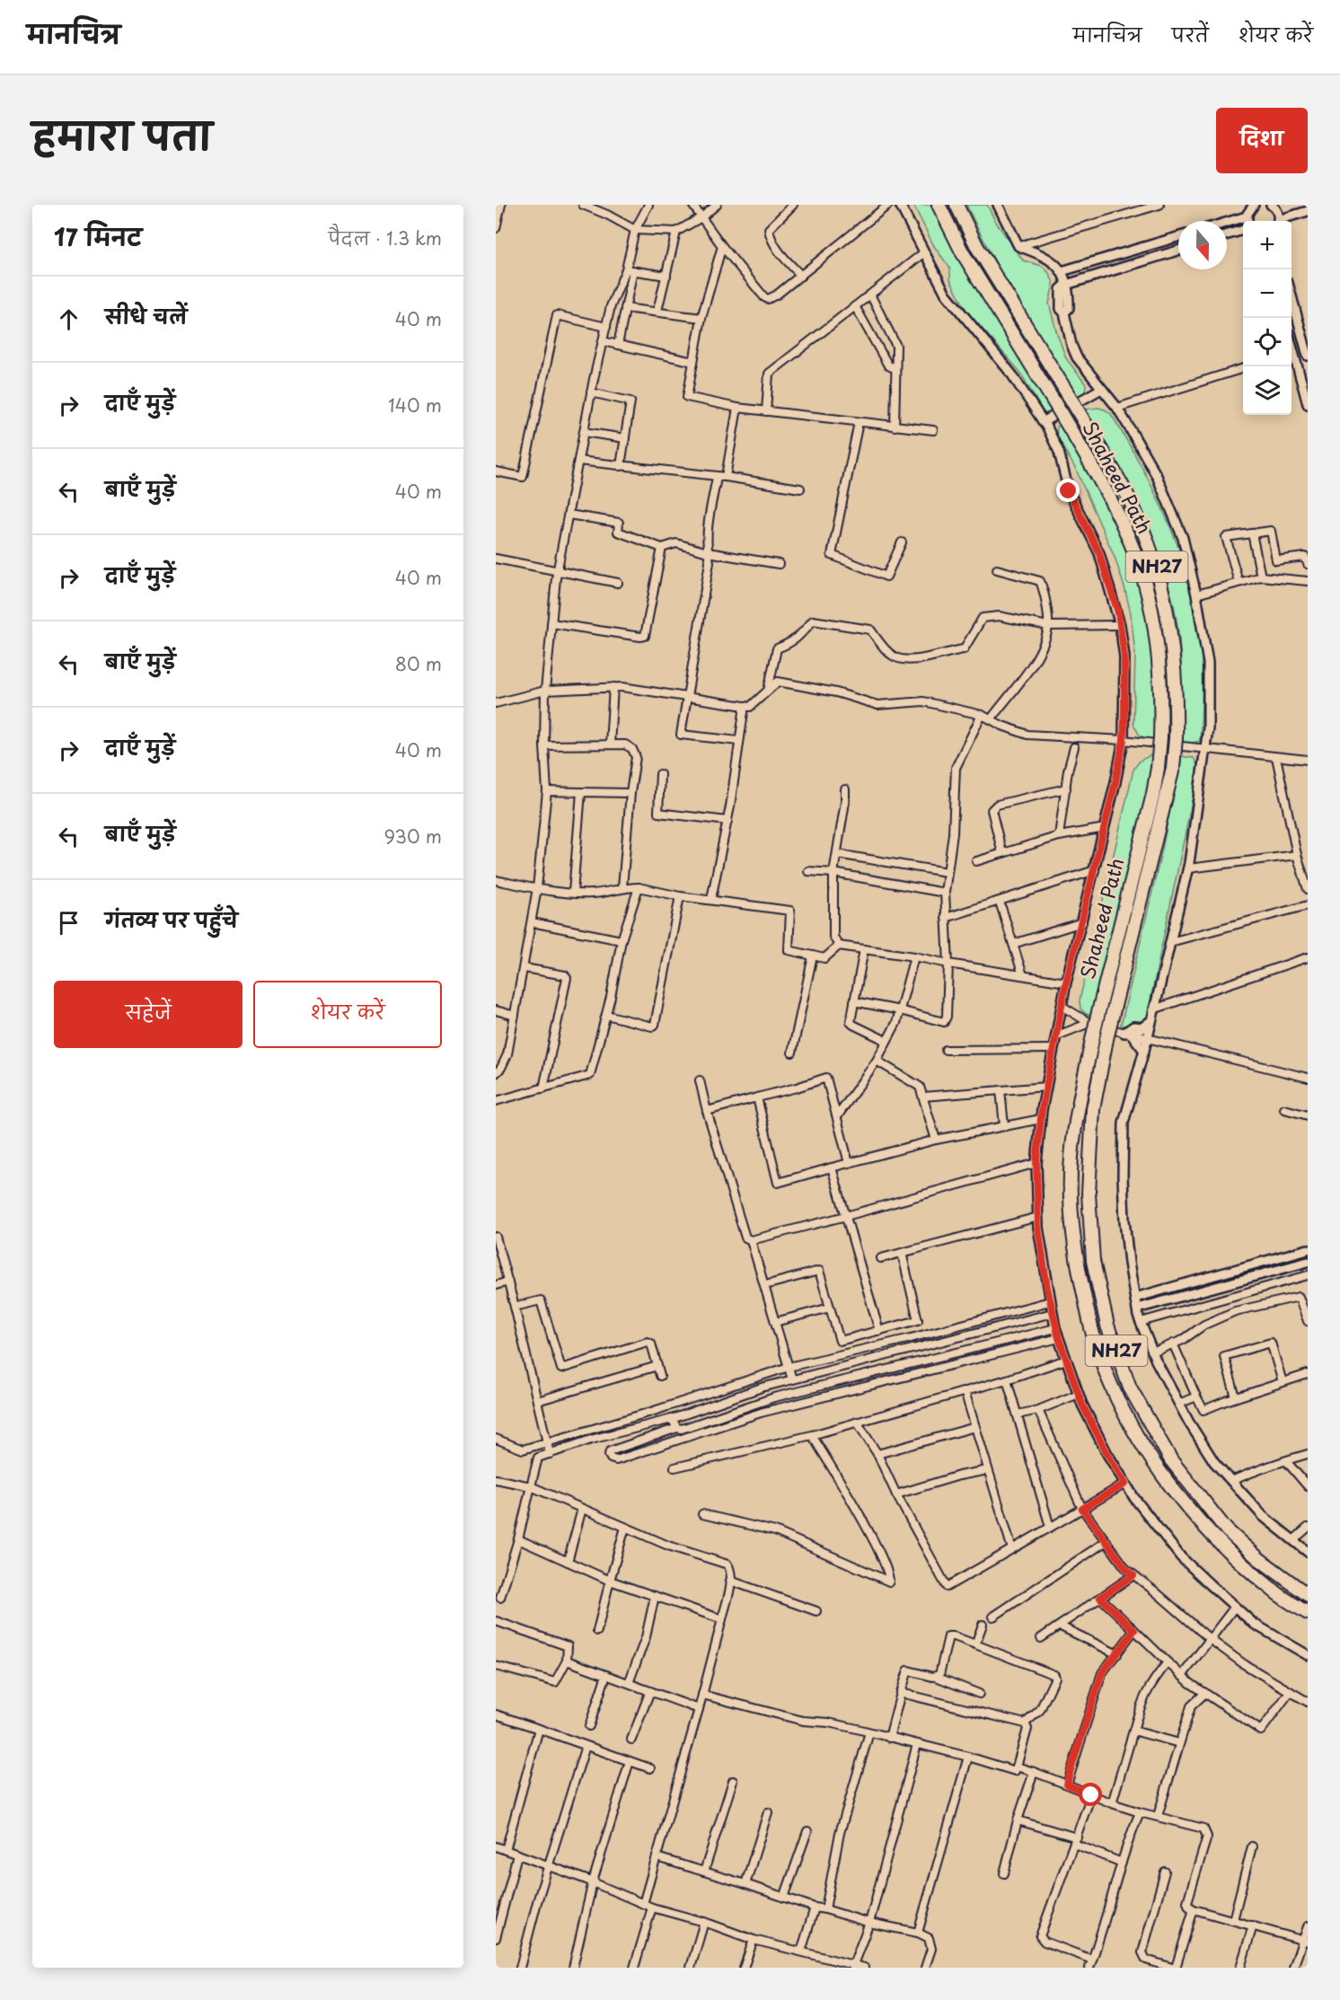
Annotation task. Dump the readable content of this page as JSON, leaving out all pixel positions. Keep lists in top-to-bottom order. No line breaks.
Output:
{"streets":{"highway":["Shaheed Path","NH27"]},"north":"bottom","page":{"header":"मानचित्र","nav":["मानचित्र","परतें","शेयर करें"],"title":"हमारा पता","buttons":["दिशा",["सहेजें","शेयर करें"]],"heading":["17 मिनट","पैदल · 1.3 km"],"map_buttons":["+","−"],"list":[["सीधे चलें","40 m"],["दाएँ मुड़ें","140 m"],["बाएँ मुड़ें","40 m"],["दाएँ मुड़ें","40 m"],["बाएँ मुड़ें","80 m"],["दाएँ मुड़ें","40 m"],["बाएँ मुड़ें","930 m"],"गंतव्य पर पहुँचे"]}}
